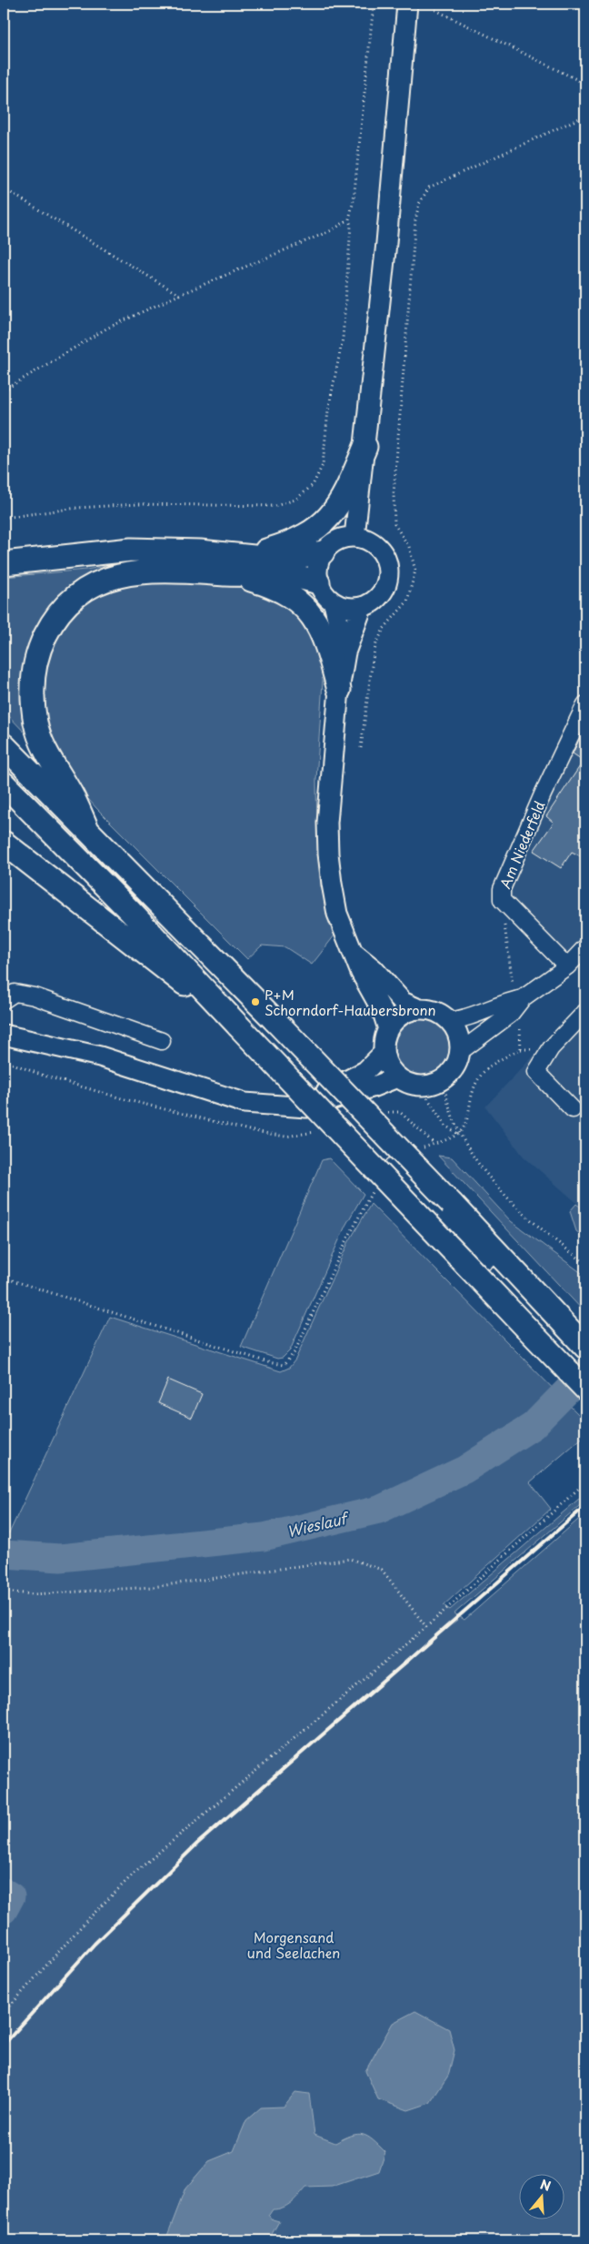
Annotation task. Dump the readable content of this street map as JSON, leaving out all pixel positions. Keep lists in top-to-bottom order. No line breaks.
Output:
{"streets":{"street":["Am Niederfeld"]},"water":["Wieslauf"],"parks":["Morgensand und Seelachen"],"places":["P+M Schorndorf-Haubersbronn"],"north":"top"}
